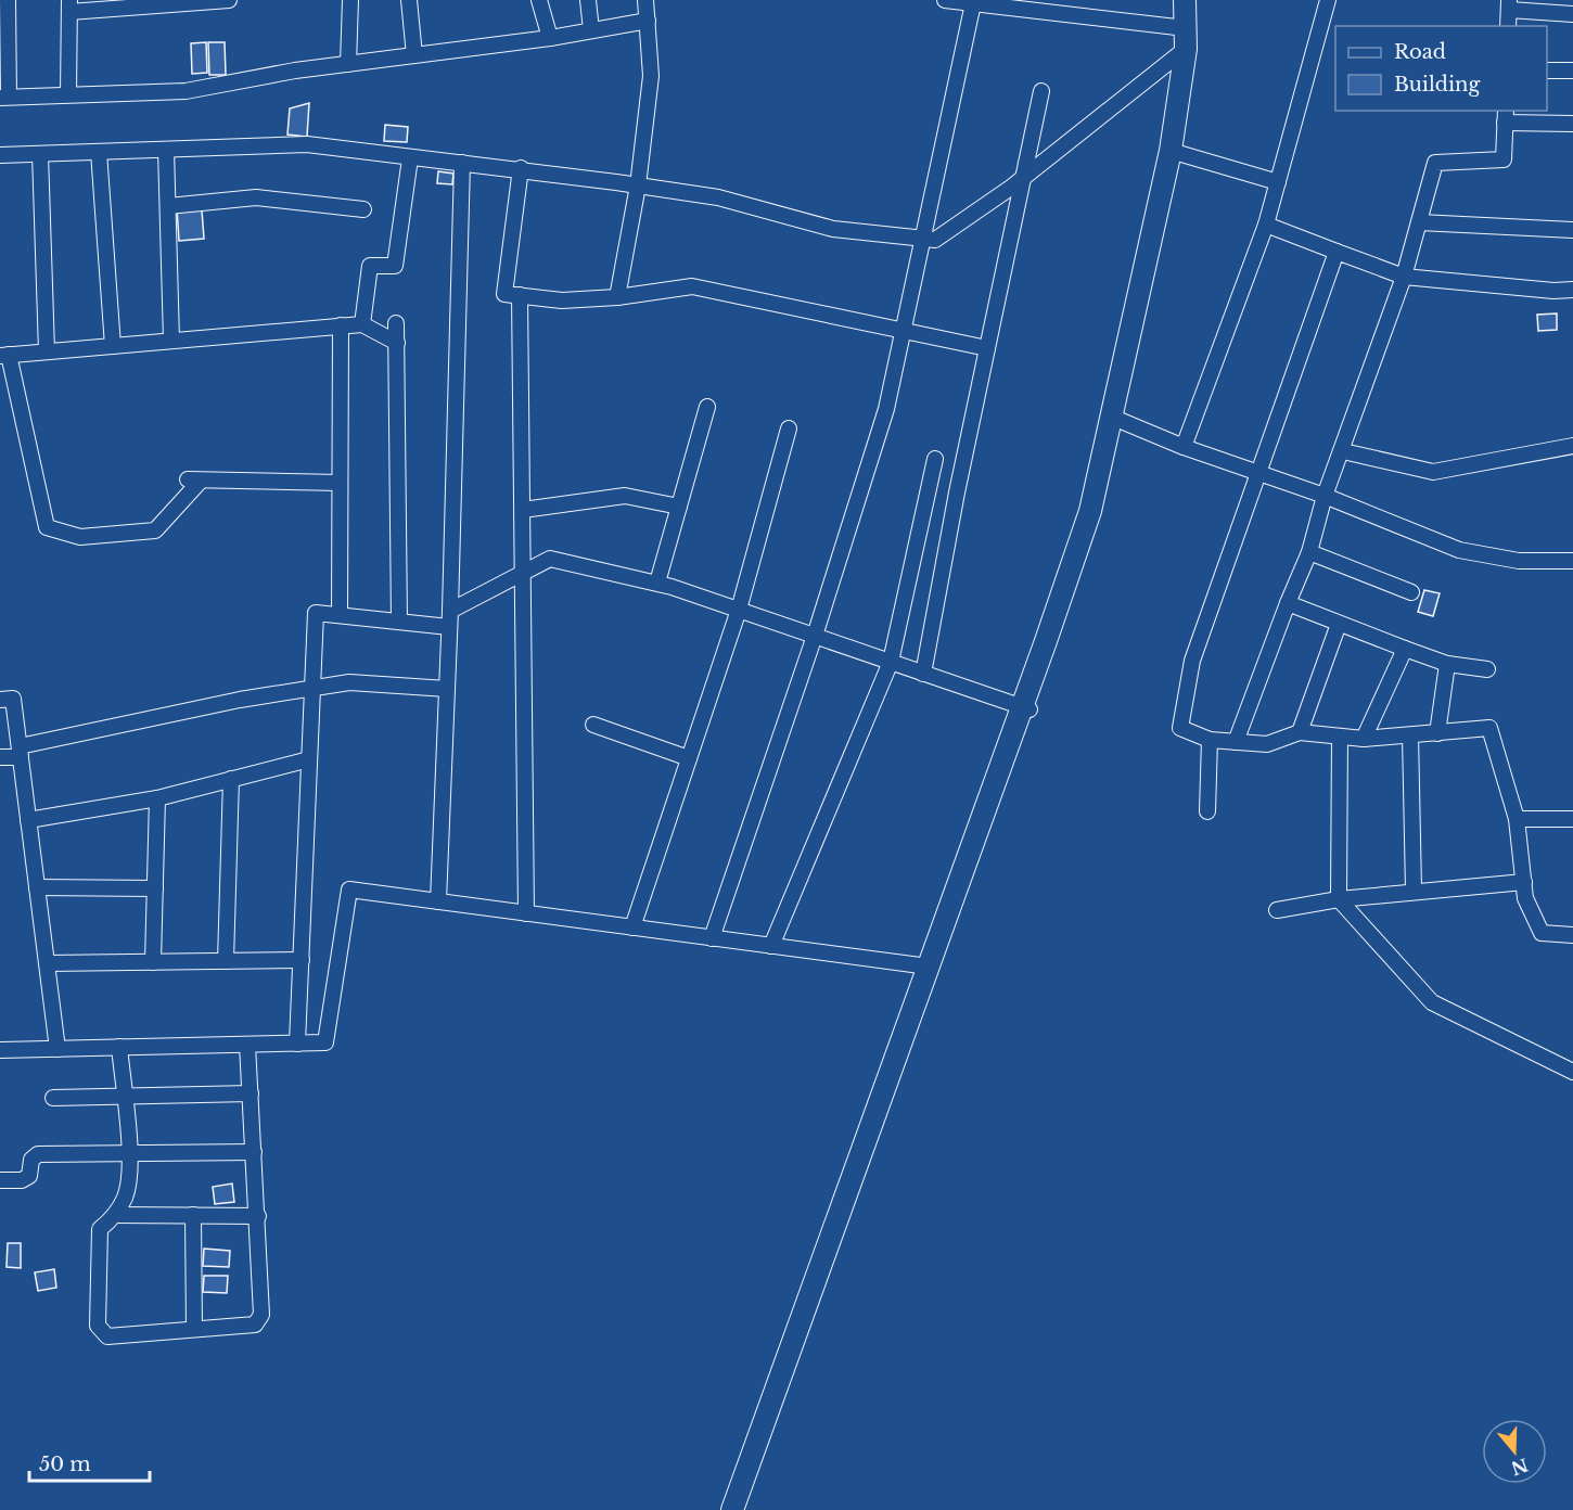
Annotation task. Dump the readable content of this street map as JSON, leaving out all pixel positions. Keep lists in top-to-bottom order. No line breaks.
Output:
{"legend":["Road","Building"],"scale_bar":"50 m","north":"bottom"}
